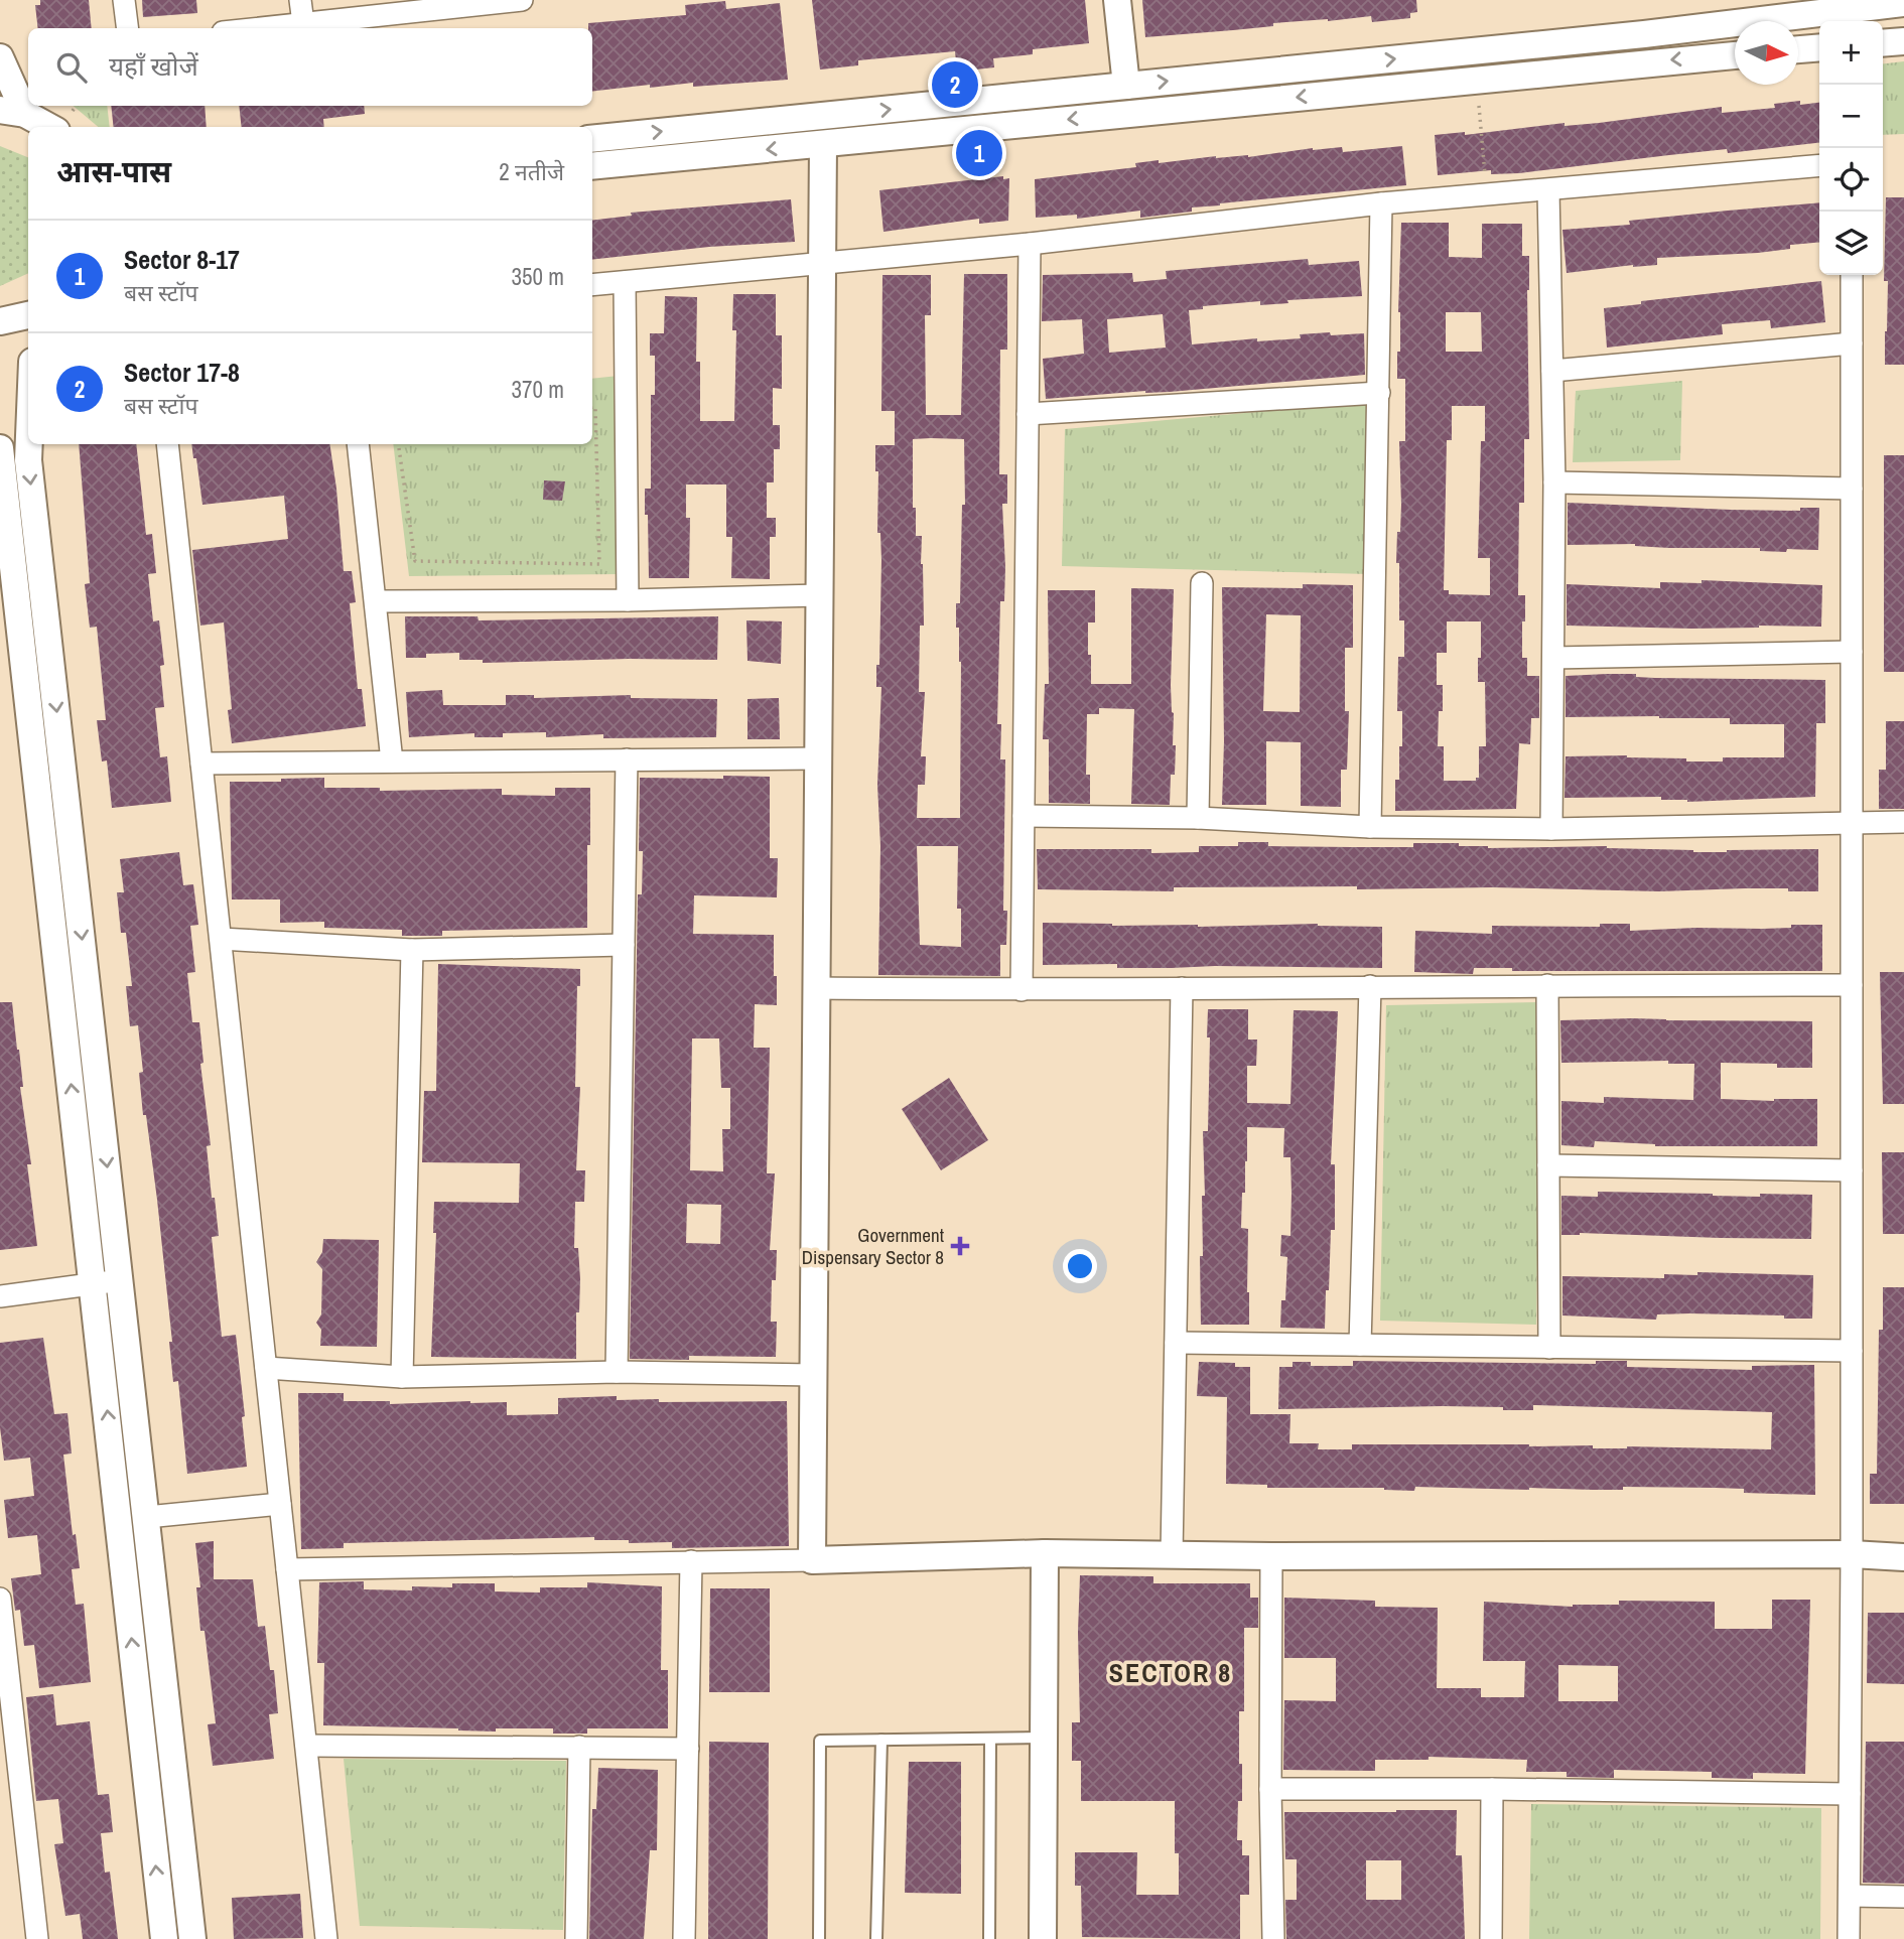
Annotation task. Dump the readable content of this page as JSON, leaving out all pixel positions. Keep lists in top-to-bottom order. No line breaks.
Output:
{"districts":["SECTOR 8"],"places":{"health":["Government Dispensary Sector 8"]},"north":"right","page":{"map_buttons":["+","−"],"search":"यहाँ खोजें","pins":["2","1"],"heading":["आस-पास","2 नतीजे"],"list":[{"mark":"1","name":"Sector 8-17","note":"बस स्टॉप","value":"350 m"},{"mark":"2","name":"Sector 17-8","note":"बस स्टॉप","value":"370 m"}]}}
